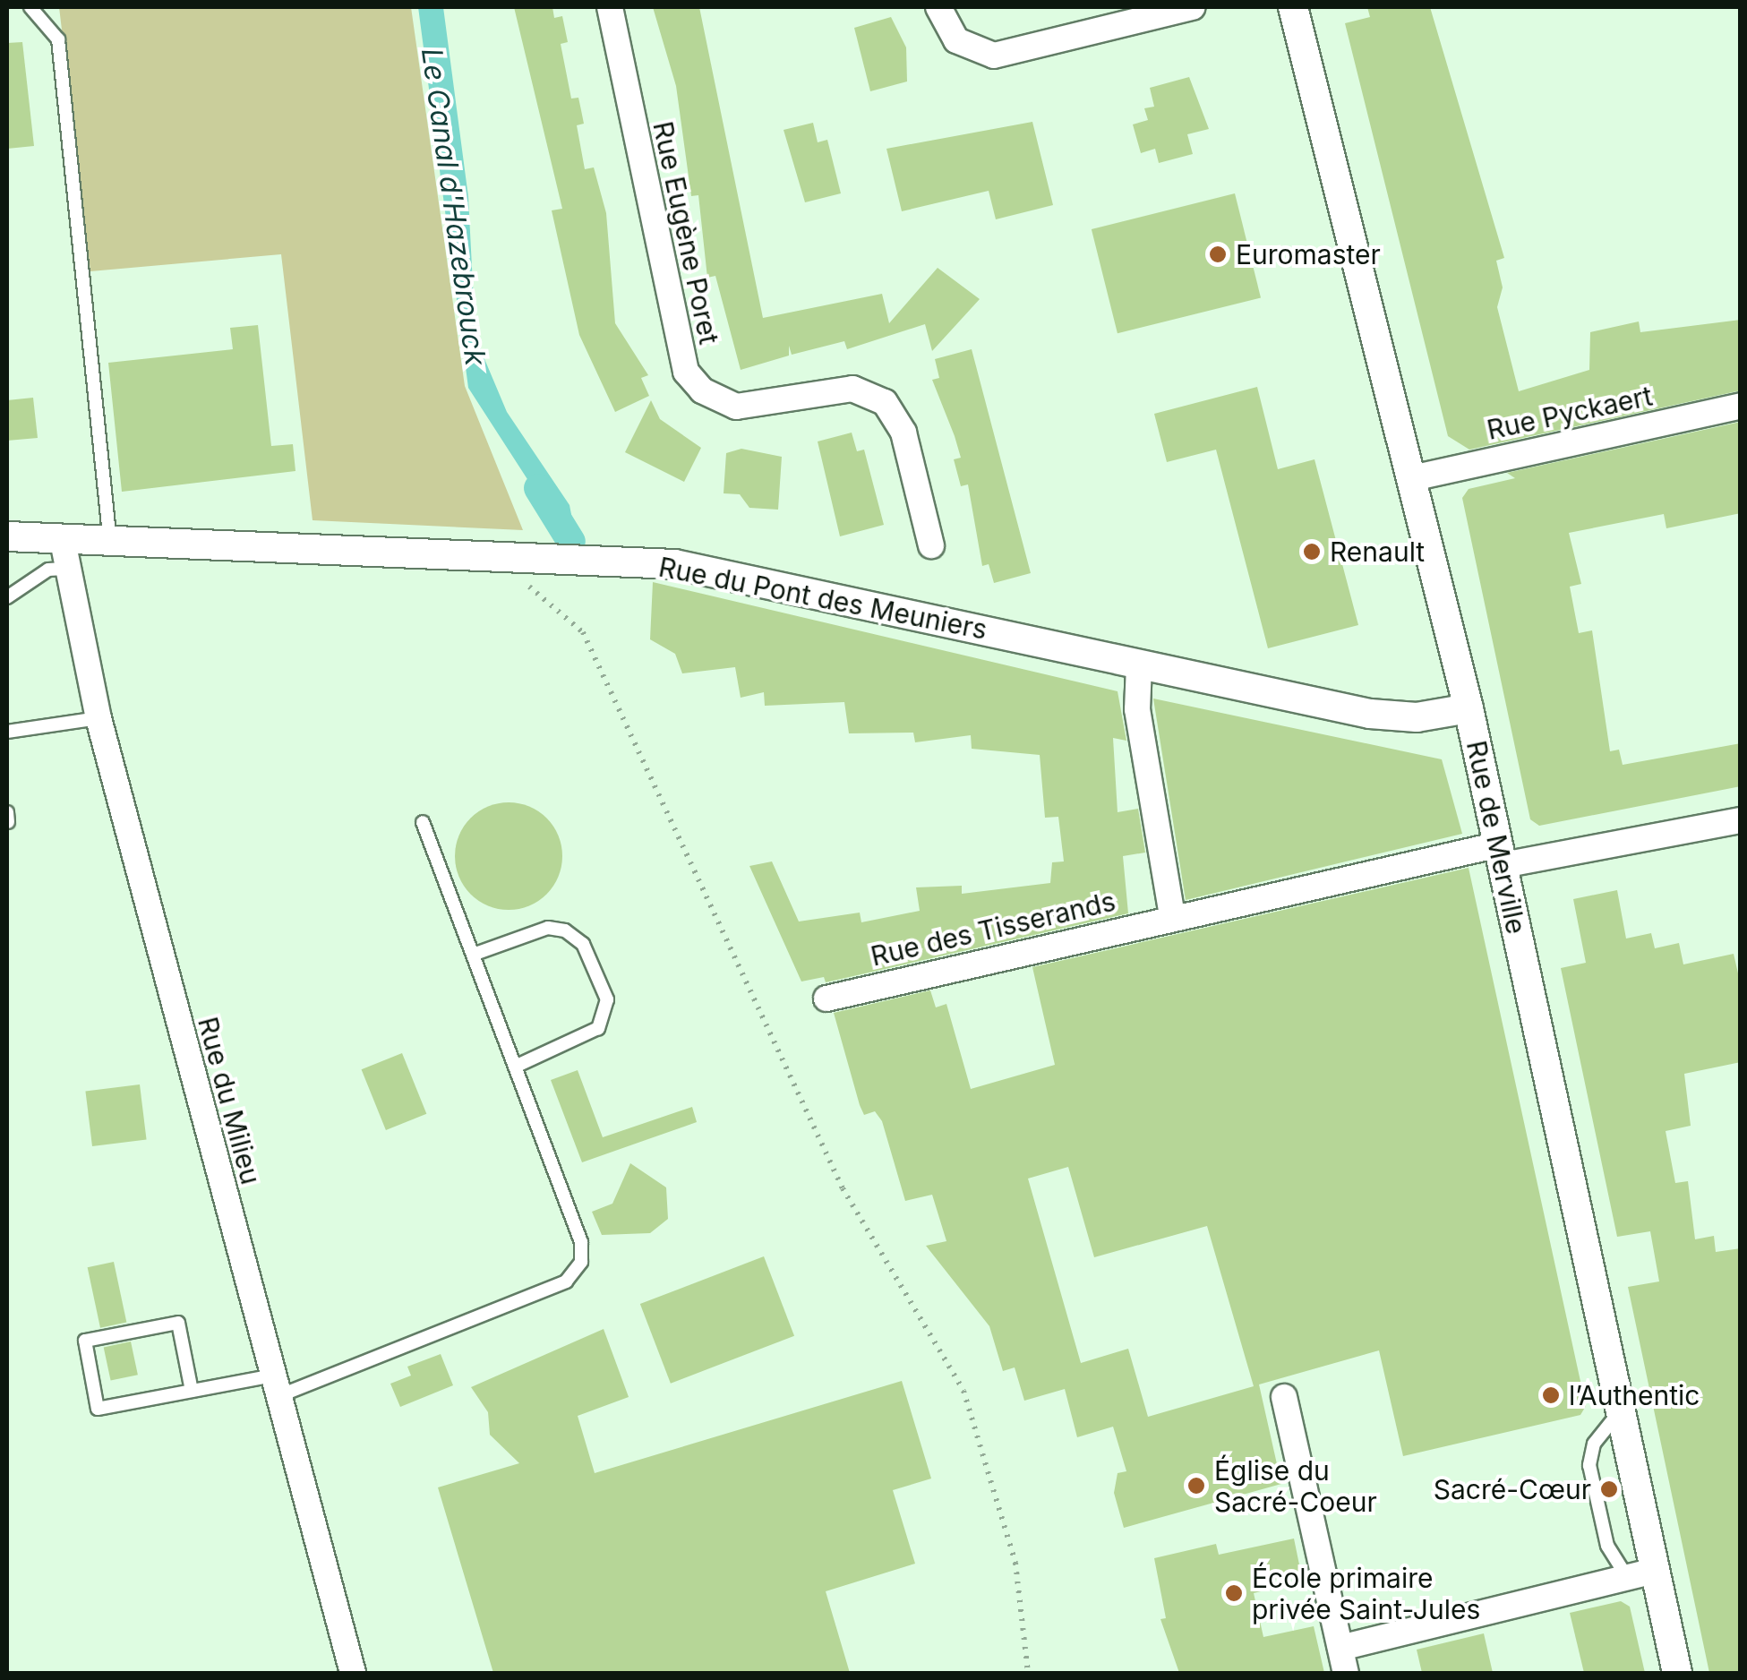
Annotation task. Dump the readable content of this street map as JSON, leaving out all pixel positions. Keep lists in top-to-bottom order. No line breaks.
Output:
{"streets":{"street":["Rue Eugène Poret","Rue Pyckaert","Rue du Pont des Meuniers","Rue de Merville","Rue des Tisserands","Rue du Milieu"]},"crossings":[["Rue Pyckaert","Rue de Merville"],["Rue du Pont des Meuniers","Rue de Merville"],["Rue du Pont des Meuniers","Rue du Milieu"],["Rue de Merville","Rue des Tisserands"]],"water":["Le Canal d'Hazebrouck"],"places":["Euromaster","Renault","l’Authentic","Église du Sacré-Coeur","Sacré-Cœur","École primaire privée Saint-Jules"]}
